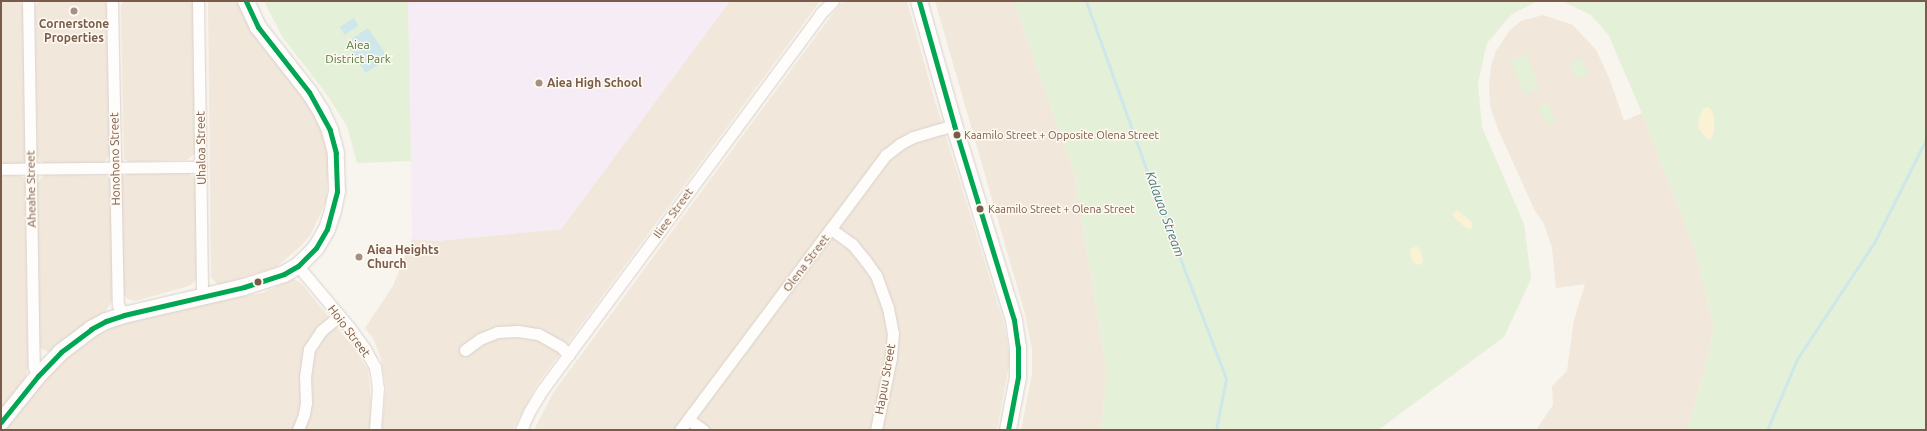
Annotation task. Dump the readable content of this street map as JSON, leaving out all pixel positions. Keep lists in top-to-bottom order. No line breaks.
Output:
{"streets":{"street":["Uhaloa Street","Honohono Street","Aheahe Street","Iliee Street","Olena Street","Hoio Street","Hapuu Street"]},"crossings":[["Olena Street","Hapuu Street"]],"water":["Kalauao Stream"],"parks":["Aiea District Park"],"places":["Cornerstone Properties","Aiea High School","Kaamilo Street + Opposite Olena Street","Kaamilo Street + Olena Street","Aiea Heights Church"]}
